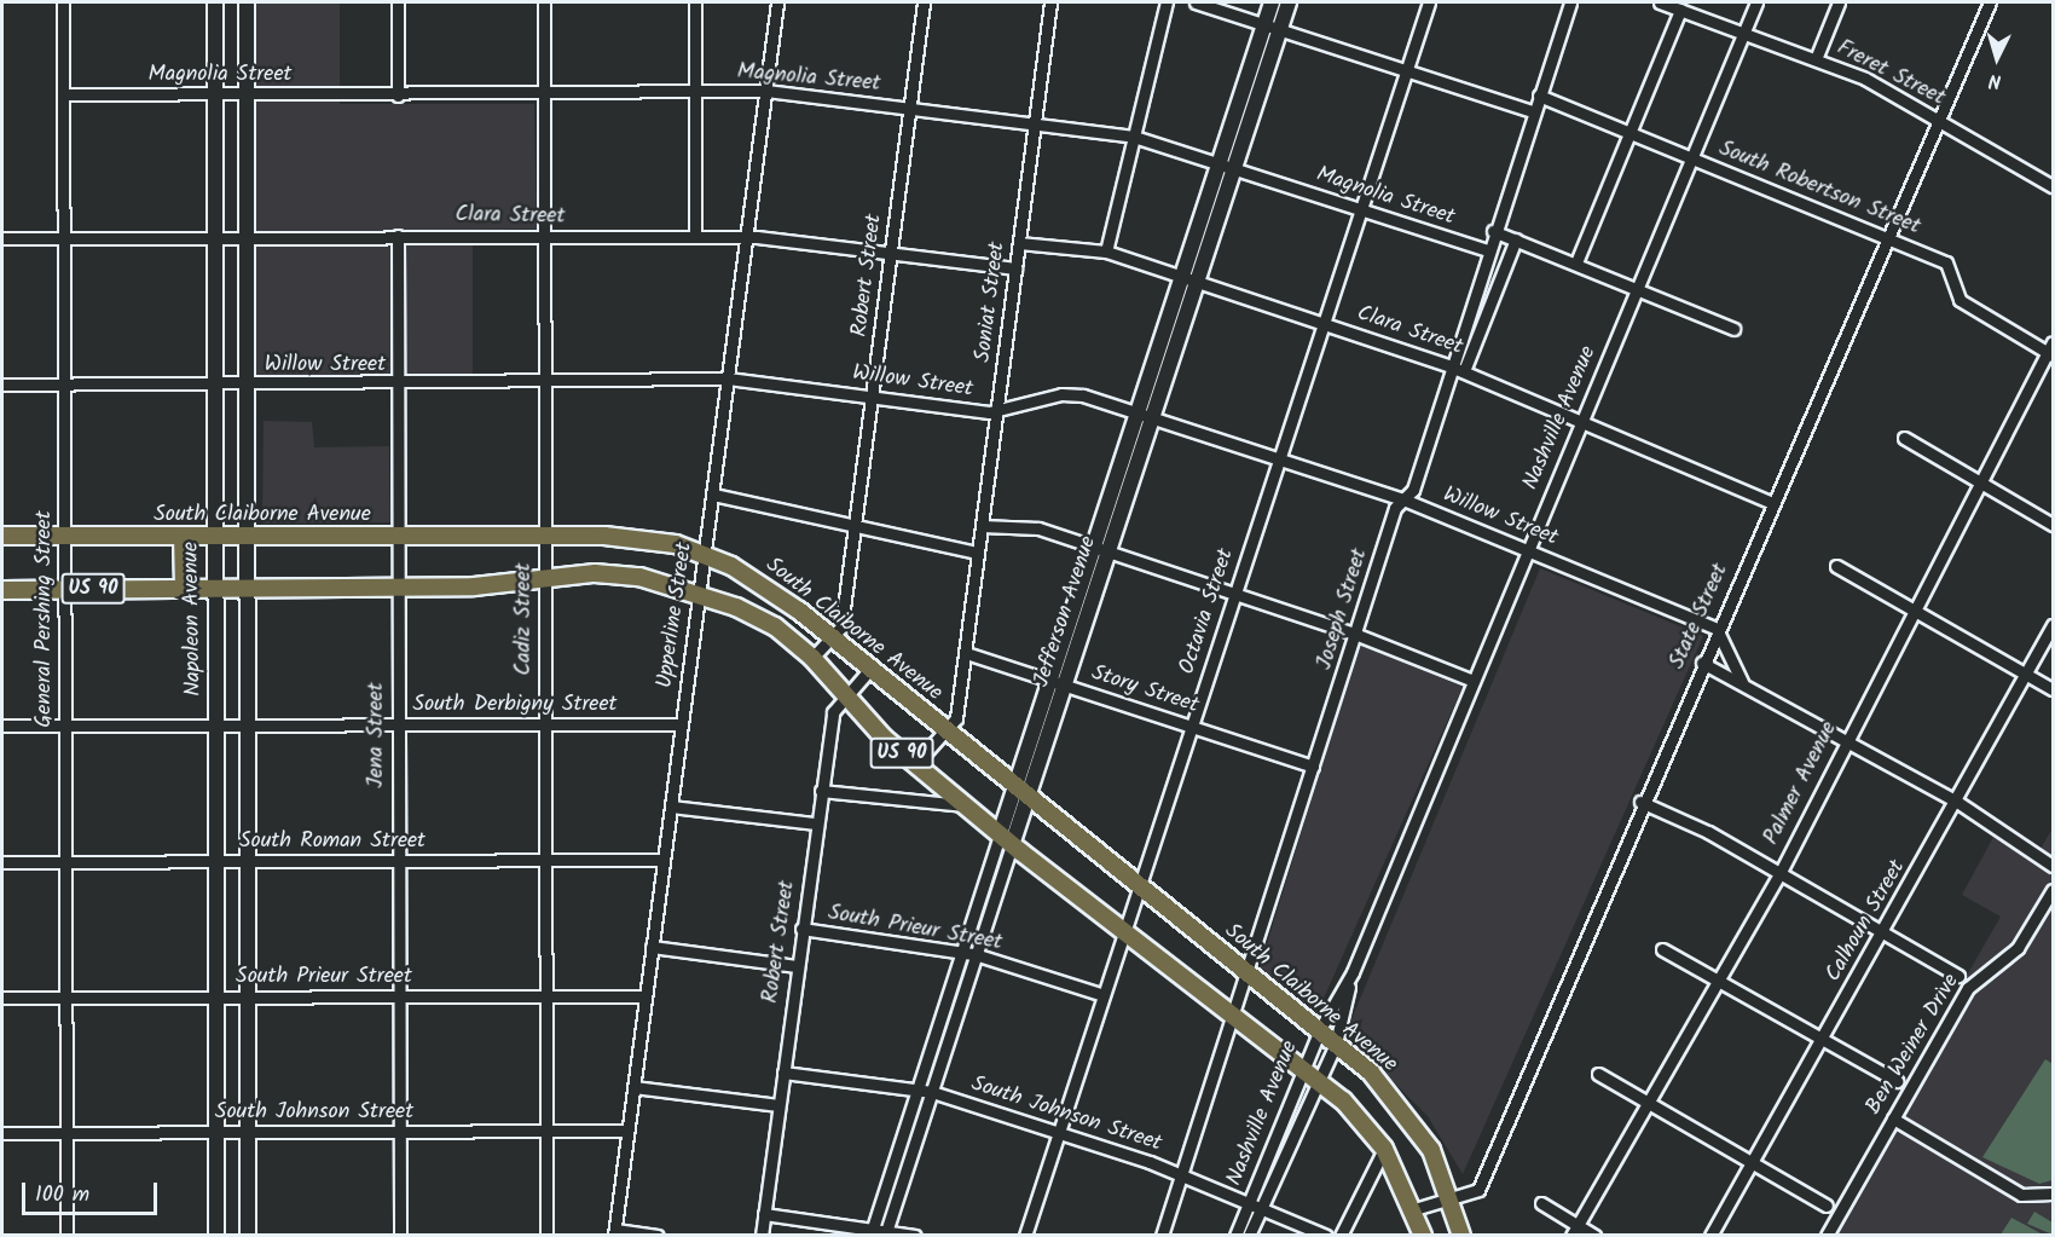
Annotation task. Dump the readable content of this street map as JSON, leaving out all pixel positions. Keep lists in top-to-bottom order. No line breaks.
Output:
{"streets":{"main road":["South Claiborne Avenue","US 90","Jefferson Avenue","Napoleon Avenue"],"street":["Freret Street","Magnolia Street","South Robertson Street","Clara Street","Robert Street","Soniat Street","Willow Street","Nashville Avenue","Joseph Street","Octavia Street","Upperline Street","State Street","General Pershing Street","Cadiz Street","Story Street","South Derbigny Street","Jena Street","Palmer Avenue","South Roman Street","Calhoun Street","South Prieur Street","Ben Weiner Drive","South Johnson Street"]},"crossings":[["Freret Street","Nashville Avenue"],["Freret Street","State Street"],["Magnolia Street","Robert Street"],["Magnolia Street","Soniat Street"],["Magnolia Street","Joseph Street"],["Magnolia Street","Jefferson Avenue"],["Magnolia Street","Octavia Street"],["Magnolia Street","Upperline Street"],["Magnolia Street","General Pershing Street"],["Magnolia Street","Napoleon Avenue"],["Magnolia Street","Cadiz Street"],["South Robertson Street","Nashville Avenue"],["South Robertson Street","Joseph Street"],["South Robertson Street","State Street"],["South Robertson Street","Palmer Avenue"],["Clara Street","Robert Street"],["Clara Street","Soniat Street"],["Clara Street","Nashville Avenue"],["Clara Street","Joseph Street"],["Clara Street","Jefferson Avenue"],["Clara Street","Octavia Street"],["Clara Street","Upperline Street"],["Clara Street","State Street"],["Clara Street","General Pershing Street"],["Clara Street","Napoleon Avenue"],["Clara Street","Cadiz Street"],["Clara Street","Jena Street"],["Robert Street","Willow Street"],["Robert Street","South Claiborne Avenue"],["Robert Street","South Prieur Street"],["Robert Street","South Johnson Street"],["Soniat Street","Willow Street"],["Soniat Street","South Claiborne Avenue"],["Soniat Street","Story Street"],["Willow Street","Nashville Avenue"],["Willow Street","Joseph Street"],["Willow Street","Jefferson Avenue"],["Willow Street","Octavia Street"],["Willow Street","Upperline Street"],["Willow Street","State Street"],["Willow Street","General Pershing Street"],["Willow Street","Napoleon Avenue"],["Willow Street","Cadiz Street"],["Willow Street","Jena Street"],["Nashville Avenue","South Claiborne Avenue"],["Nashville Avenue","South Johnson Street"],["South Claiborne Avenue","Joseph Street"],["South Claiborne Avenue","Jefferson Avenue"],["South Claiborne Avenue","Octavia Street"],["South Claiborne Avenue","Upperline Street"],["South Claiborne Avenue","State Street"],["South Claiborne Avenue","General Pershing Street"],["South Claiborne Avenue","Napoleon Avenue"],["South Claiborne Avenue","Cadiz Street"],["South Claiborne Avenue","Jena Street"],["Joseph Street","Story Street"],["Joseph Street","South Johnson Street"],["Jefferson Avenue","Story Street"],["Jefferson Avenue","South Prieur Street"],["Jefferson Avenue","South Johnson Street"],["Octavia Street","Story Street"],["Octavia Street","South Prieur Street"],["Octavia Street","South Johnson Street"],["Upperline Street","South Derbigny Street"],["Upperline Street","South Roman Street"],["Upperline Street","South Prieur Street"],["Upperline Street","South Johnson Street"],["General Pershing Street","South Derbigny Street"],["General Pershing Street","South Roman Street"],["General Pershing Street","South Prieur Street"],["General Pershing Street","South Johnson Street"],["Napoleon Avenue","South Derbigny Street"],["Napoleon Avenue","South Roman Street"],["Napoleon Avenue","South Prieur Street"],["Napoleon Avenue","South Johnson Street"],["Cadiz Street","South Derbigny Street"],["Cadiz Street","South Roman Street"],["Cadiz Street","South Prieur Street"],["Cadiz Street","South Johnson Street"],["South Derbigny Street","Jena Street"],["Jena Street","South Roman Street"],["Jena Street","South Prieur Street"],["Jena Street","South Johnson Street"]],"scale_bar":"100 m","north":"bottom"}
